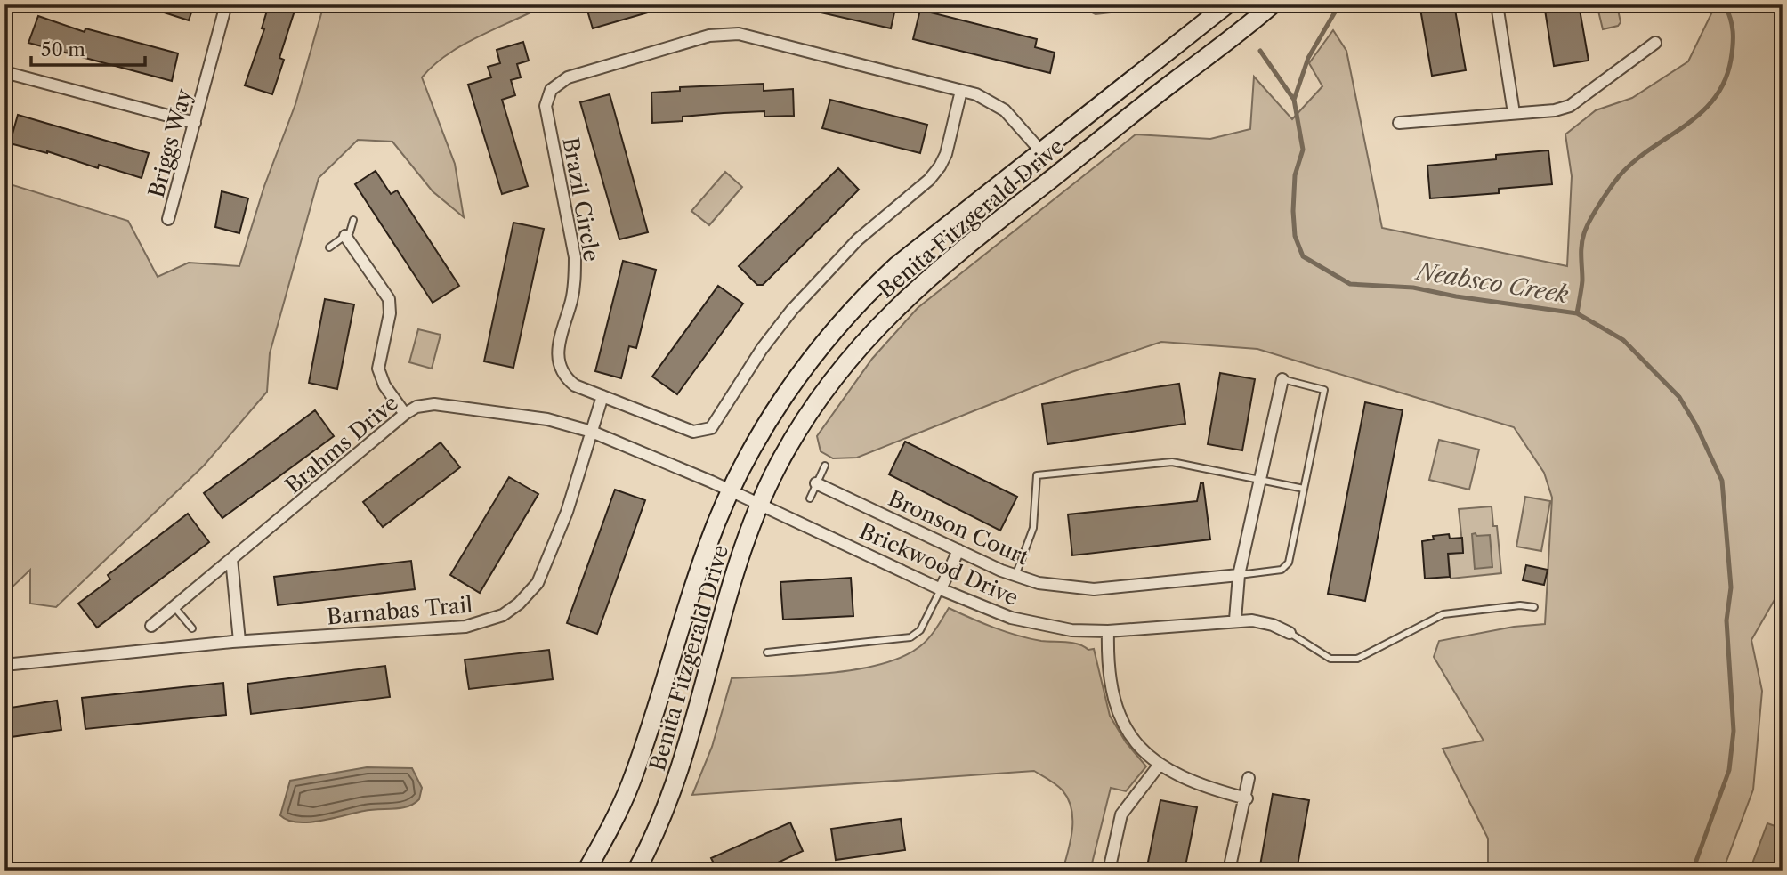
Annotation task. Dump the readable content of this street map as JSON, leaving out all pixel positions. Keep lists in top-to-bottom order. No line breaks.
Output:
{"streets":{"main road":["Benita Fitzgerald Drive"],"street":["Briggs Way","Brazil Circle","Brahms Drive","Bronson Court","Brickwood Drive","Barnabas Trail"]},"crossings":[["Brazil Circle","Benita Fitzgerald Drive"],["Brazil Circle","Barnabas Trail"],["Benita Fitzgerald Drive","Brahms Drive"],["Benita Fitzgerald Drive","Brickwood Drive"],["Brahms Drive","Brickwood Drive"],["Brahms Drive","Barnabas Trail"]],"water":["Neabsco Creek"],"scale_bar":"50 m"}
